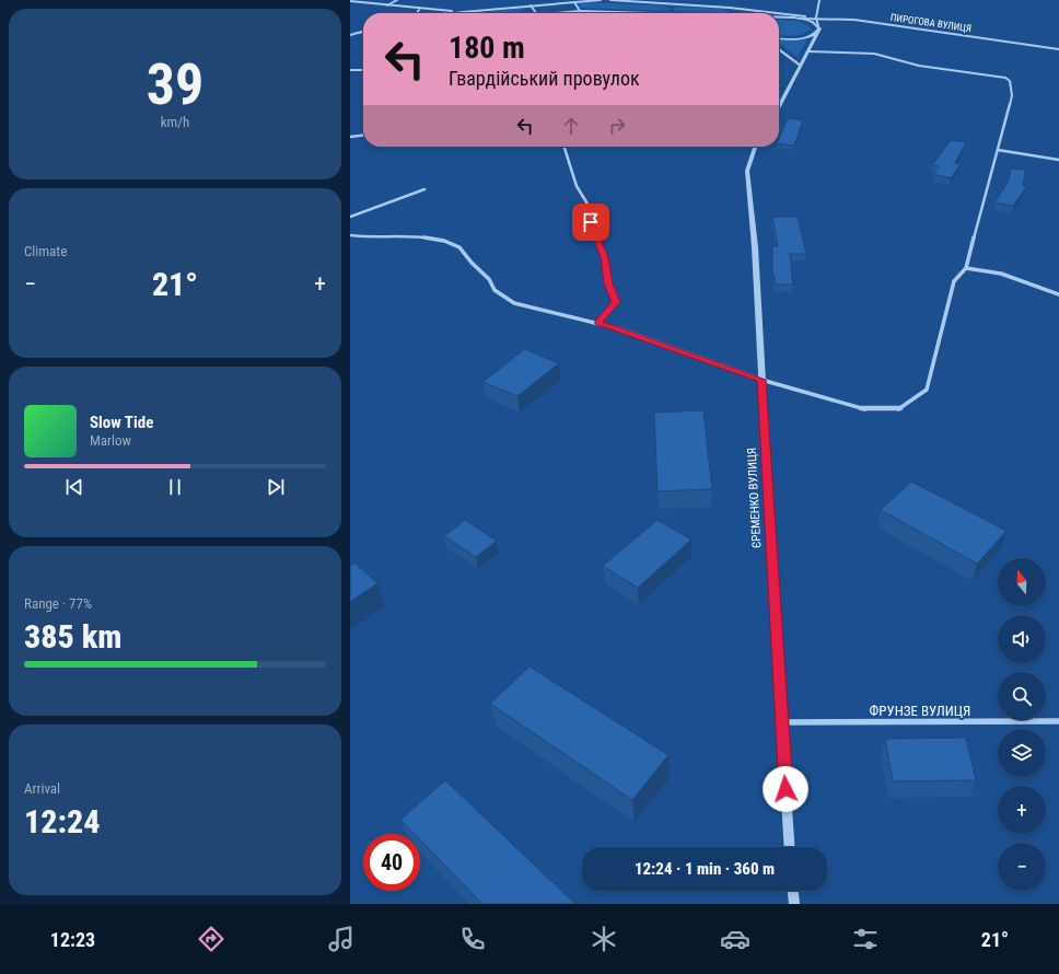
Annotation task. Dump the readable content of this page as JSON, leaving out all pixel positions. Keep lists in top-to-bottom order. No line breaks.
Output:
{"streets":{"street":["ПИРОГОВА ВУЛИЦЯ","ЄРЕМЕНКО ВУЛИЦЯ","ФРУНЗЕ ВУЛИЦЯ"]},"crossings":[["ЄРЕМЕНКО ВУЛИЦЯ","ФРУНЗЕ ВУЛИЦЯ"]],"north":"top","page":{"tile":[["39","km/h"],"Climate",["Range · 77%","385 km"],["Arrival","12:24"]],"turn":["180 m","Гвардійський провулок"],"heat":["−","21°","+"],"song":["Slow Tide","Marlow"],"map_buttons":["+","−"],"limit":"40","trip":"12:24 · 1 min · 360 m","tabs":["12:23","21°"]}}
